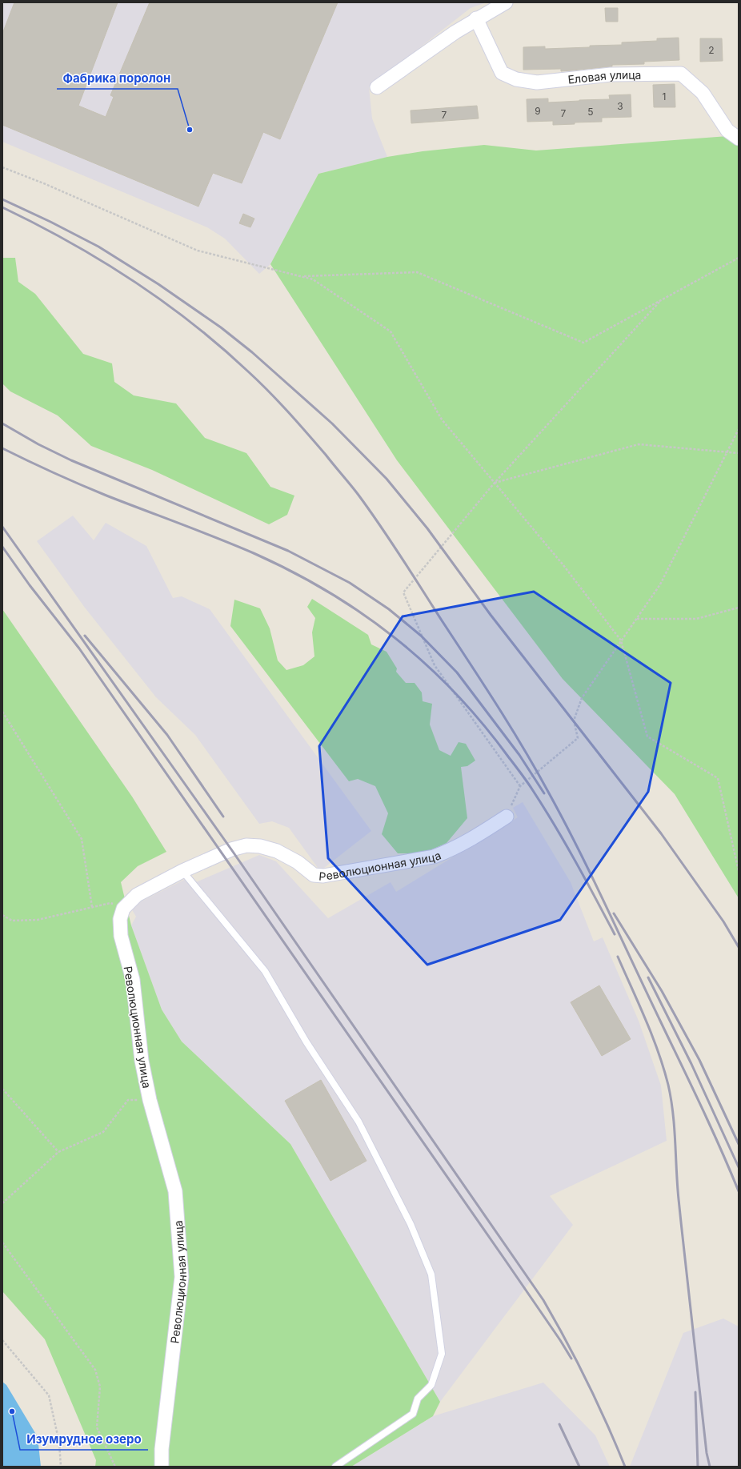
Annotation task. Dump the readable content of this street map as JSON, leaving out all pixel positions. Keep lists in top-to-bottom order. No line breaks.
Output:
{"streets":{"street":["Еловая улица","Революционная улица"]},"places":["Фабрика поролон","Изумрудное озеро"],"house_numbers":["2","1","3","9","5","7","7"]}
